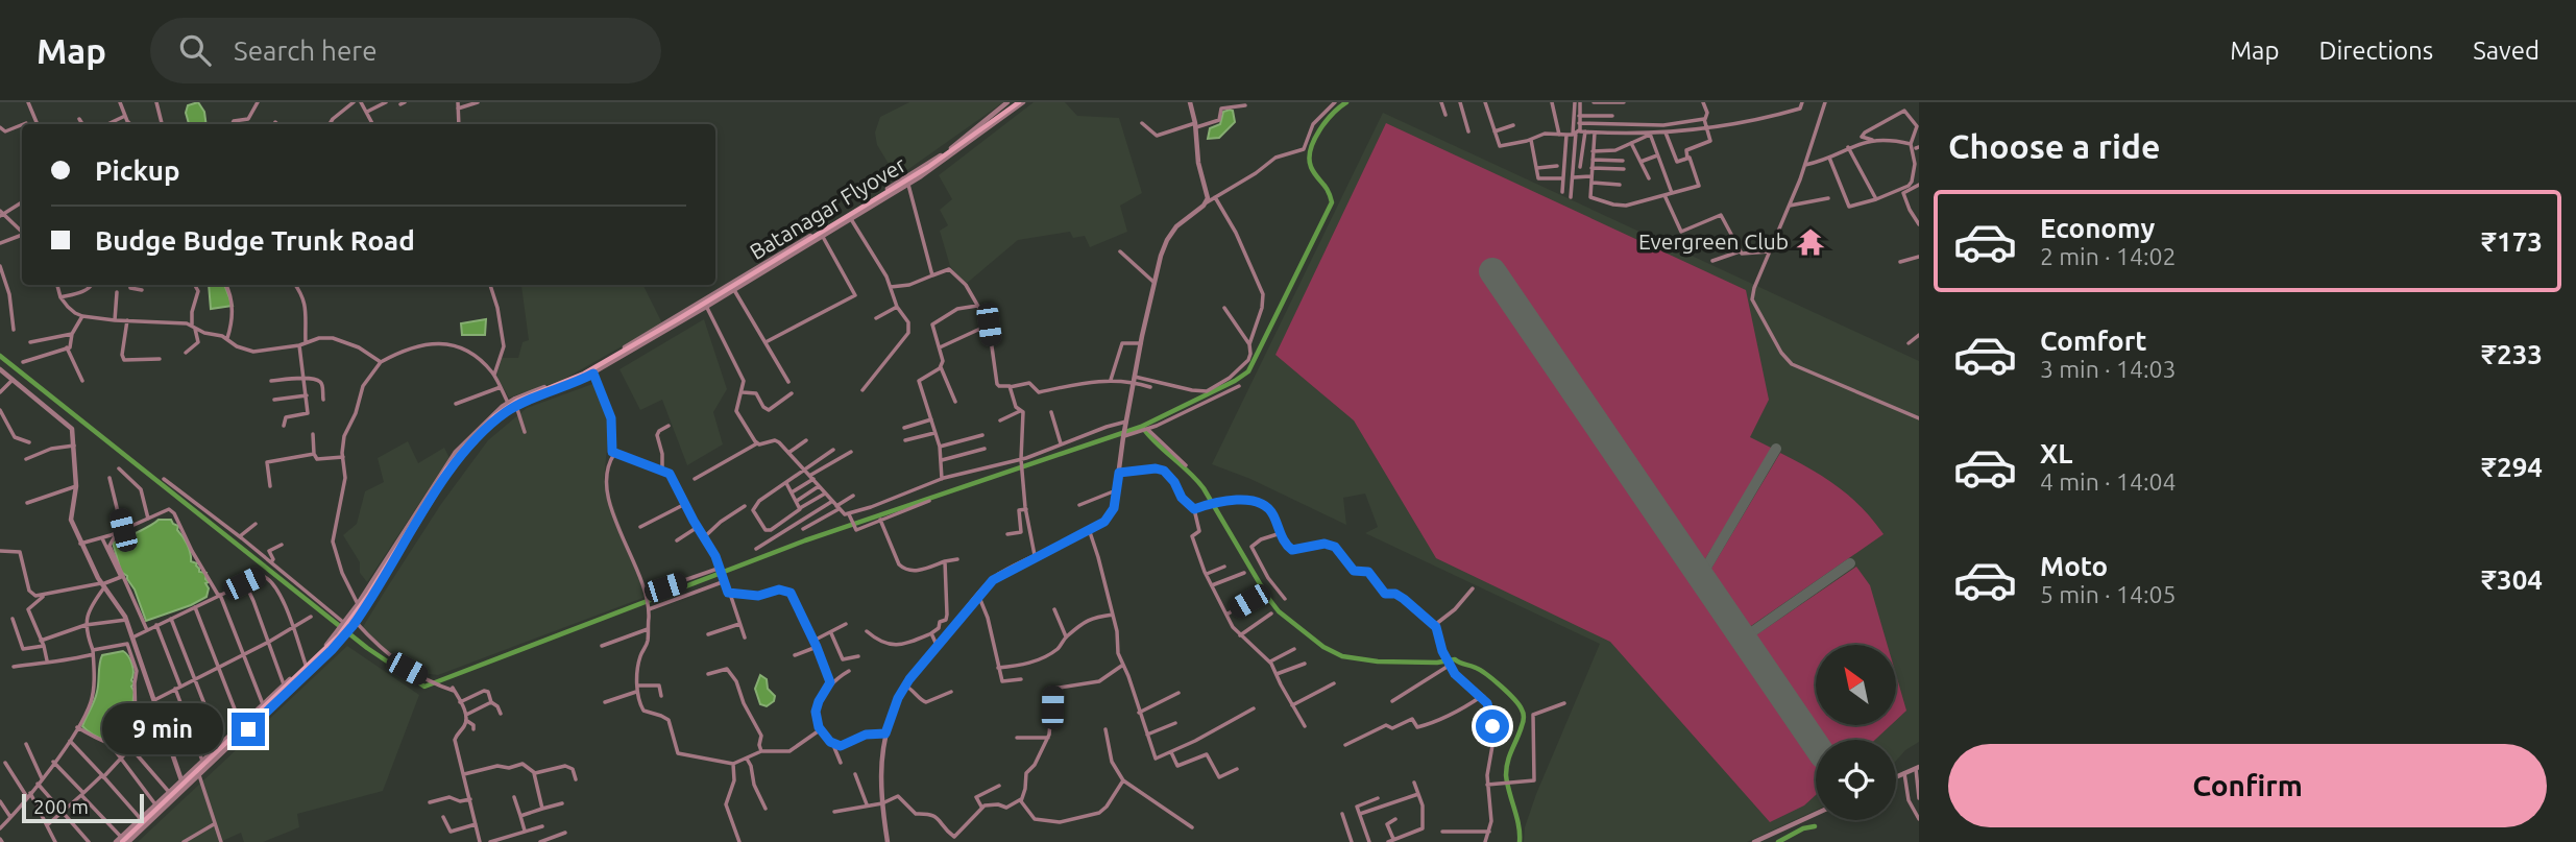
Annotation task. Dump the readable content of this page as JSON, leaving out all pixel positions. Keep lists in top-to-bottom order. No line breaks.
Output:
{"streets":{"main road":["Batanagar Flyover"]},"places":{"temple":["Evergreen Club"]},"scale_bar":"200 m","north":"top left","page":{"header":"Map","search":"Search here","nav":["Map","Directions","Saved"],"heading":"Choose a ride","banner":["Pickup","Budge Budge Trunk Road"],"list":[{"name":"Economy","note":"2 min · 14:02","value":"₹173"},{"name":"Comfort","note":"3 min · 14:03","value":"₹233"},{"name":"XL","note":"4 min · 14:04","value":"₹294"},{"name":"Moto","note":"5 min · 14:05","value":"₹304"}],"bubble":"9 min","buttons":"Confirm","scale":"200 m"}}
